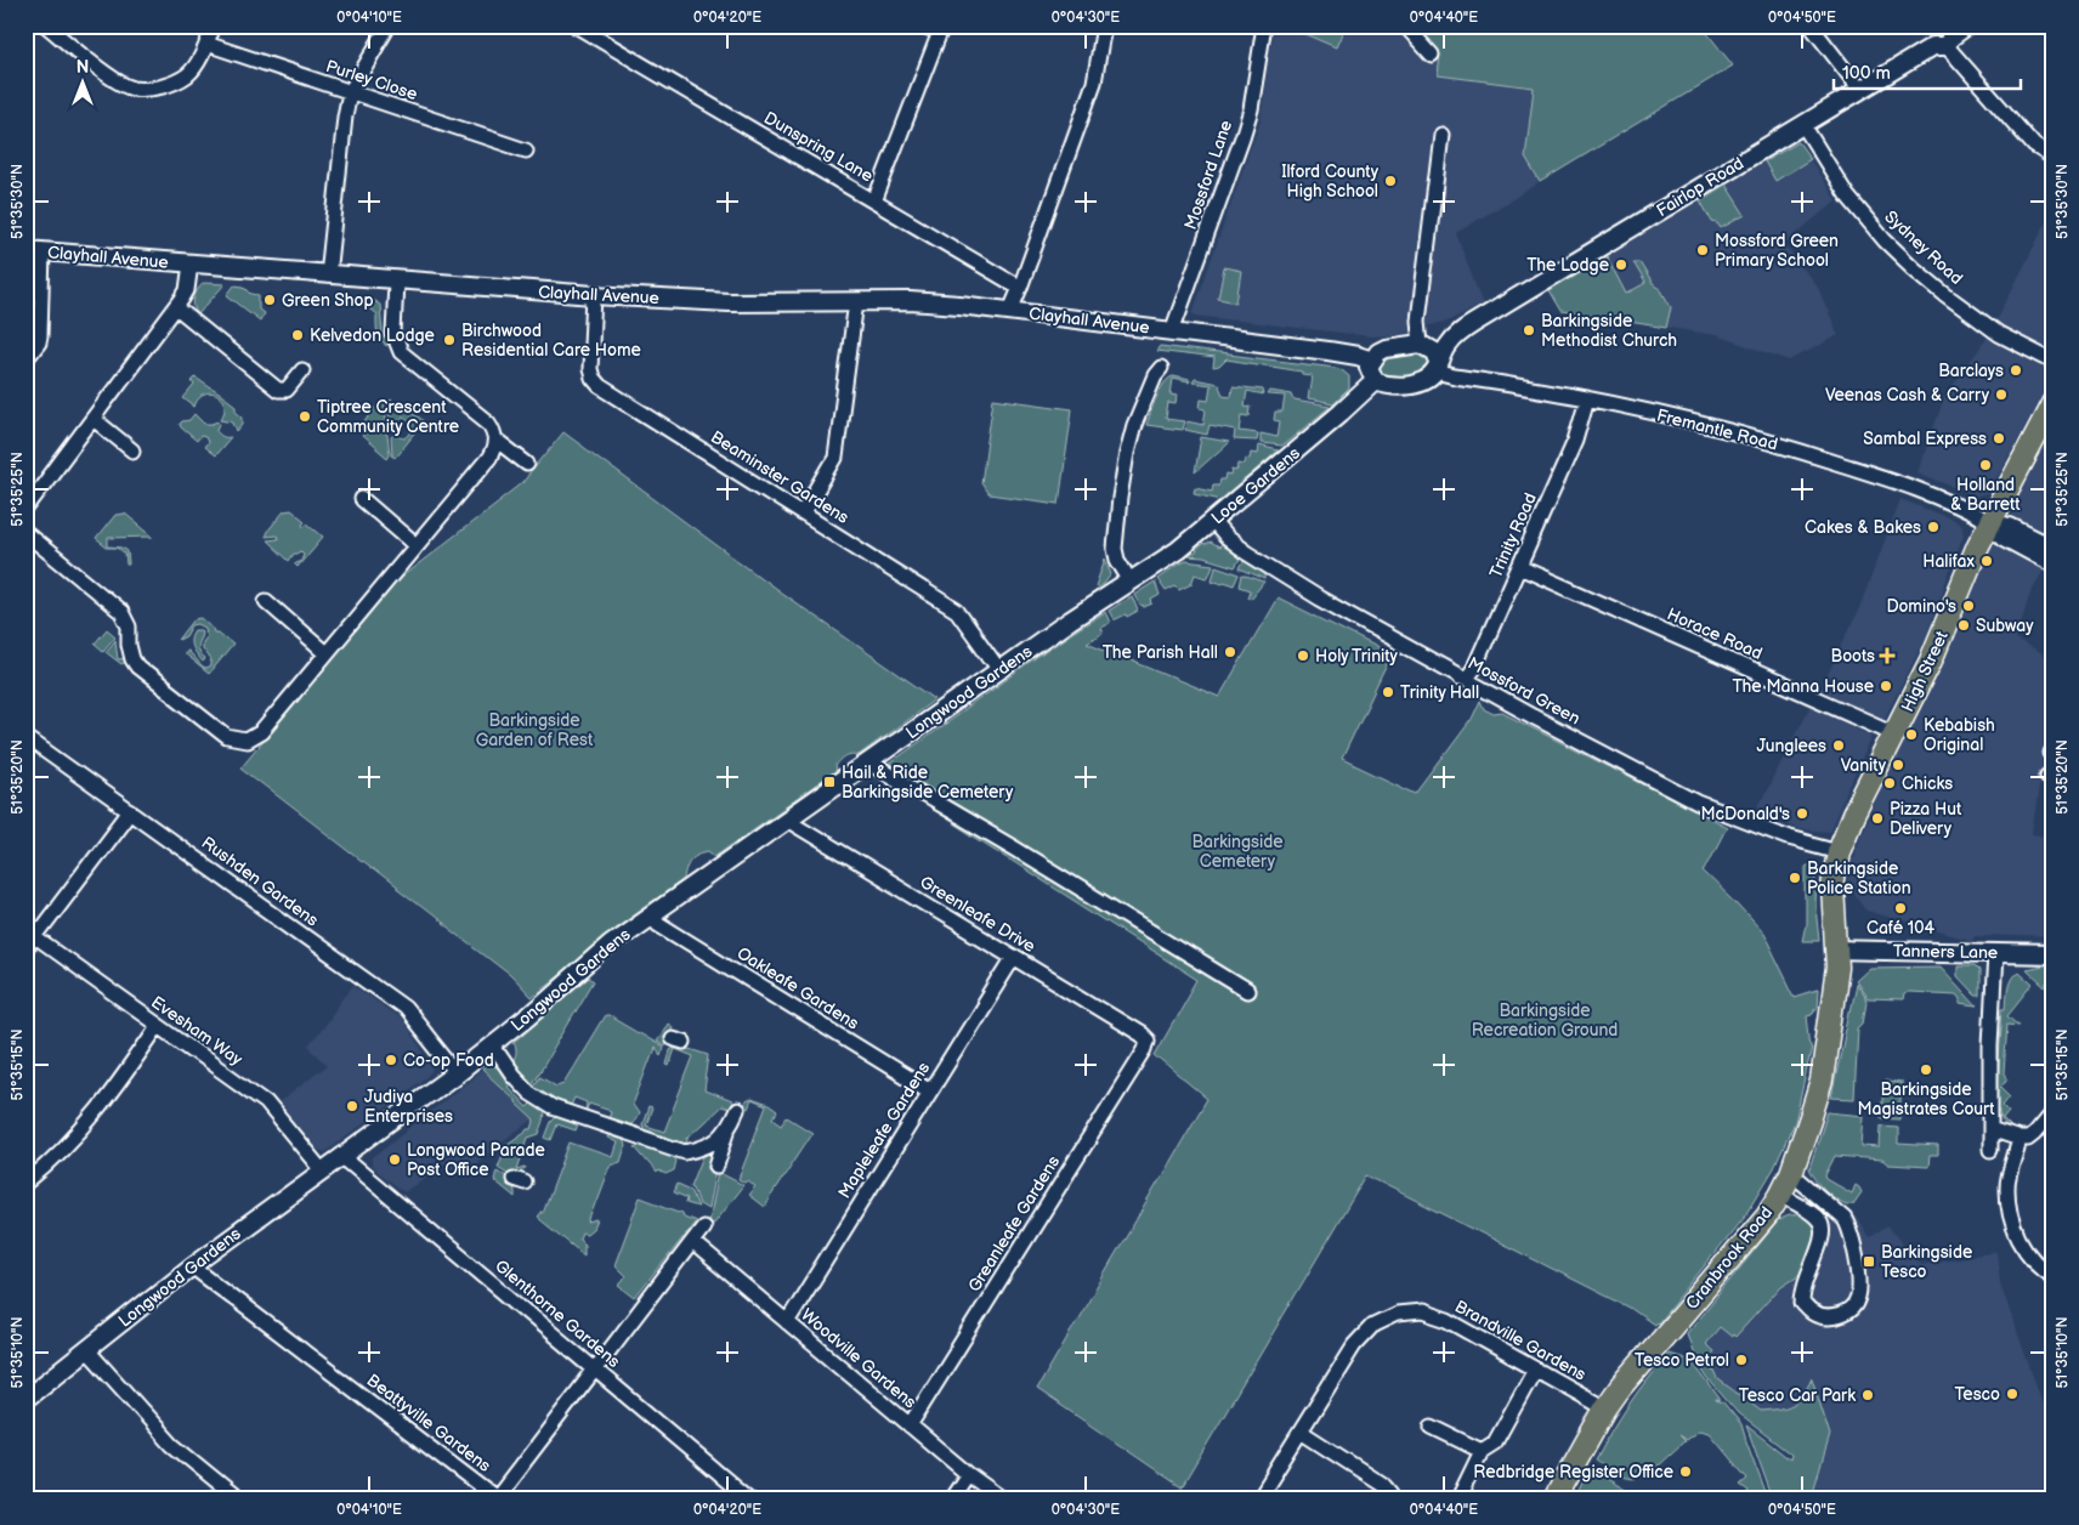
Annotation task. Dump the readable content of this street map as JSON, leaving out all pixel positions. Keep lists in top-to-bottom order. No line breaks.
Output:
{"streets":{"main road":["High Street","Cranbrook Road"],"street":["Purley Close","Dunspring Lane","Mossford Lane","Fairlop Road","Sydney Road","Clayhall Avenue","Fremantle Road","Beaminster Gardens","Looe Gardens","Trinity Road","Horace Road","Mossford Green","Longwood Gardens","Rushden Gardens","Greenleafe Drive","Tanners Lane","Oakleafe Gardens","Evesham Way","Mapleleafe Gardens","Greanleafe Gardens","Glenthorne Gardens","Brandville Gardens","Woodville Gardens","Beattyville Gardens"]},"crossings":[["Mossford Lane","Clayhall Avenue"],["Fairlop Road","Sydney Road"],["Fairlop Road","Fremantle Road"],["Fairlop Road","Looe Gardens"],["Clayhall Avenue","Beaminster Gardens"],["Fremantle Road","Looe Gardens"],["Fremantle Road","Trinity Road"],["Fremantle Road","High Street"],["Beaminster Gardens","Longwood Gardens"],["Looe Gardens","Mossford Green"],["Looe Gardens","Longwood Gardens"],["Trinity Road","Horace Road"],["Trinity Road","Mossford Green"],["Horace Road","High Street"],["High Street","Mossford Green"],["High Street","Tanners Lane"],["High Street","Cranbrook Road"],["Longwood Gardens","Rushden Gardens"],["Longwood Gardens","Greenleafe Drive"],["Longwood Gardens","Oakleafe Gardens"],["Longwood Gardens","Evesham Way"],["Longwood Gardens","Glenthorne Gardens"],["Longwood Gardens","Beattyville Gardens"],["Greenleafe Drive","Mapleleafe Gardens"],["Greenleafe Drive","Greanleafe Gardens"],["Tanners Lane","Cranbrook Road"],["Oakleafe Gardens","Mapleleafe Gardens"],["Mapleleafe Gardens","Woodville Gardens"],["Greanleafe Gardens","Woodville Gardens"],["Cranbrook Road","Brandville Gardens"]],"parks":["Barkingside Garden of Rest","Barkingside Cemetery","Barkingside Recreation Ground"],"places":{"other":["Ilford County High School","Mossford Green Primary School","The Lodge","Green Shop","Barkingside Methodist Church","Kelvedon Lodge","Birchwood Residential Care Home","Barclays","Veenas Cash & Carry","Tiptree Crescent Community Centre","Sambal Express","Holland & Barrett","Cakes & Bakes","Halifax","Domino's","Subway","The Parish Hall","Holy Trinity","The Manna House","Trinity Hall","Kebabish Original","Junglees","Vanity","Chicks","McDonald's","Pizza Hut Delivery","Barkingside Police Station","Café 104","Co-op Food","Barkingside Magistrates Court","Judiya Enterprises","Longwood Parade Post Office","Tesco Petrol","Tesco","Tesco Car Park","Redbridge Register Office"],"health":["Boots"],"transit":["Hail & Ride Barkingside Cemetery","Barkingside Tesco"]},"scale_bar":"100 m","north":"top","coordinates":["0°04'10\"E","0°04'20\"E","0°04'30\"E","0°04'40\"E","0°04'50\"E","51°35'30\"N","51°35'25\"N","51°35'20\"N","51°35'15\"N","51°35'10\"N"]}
